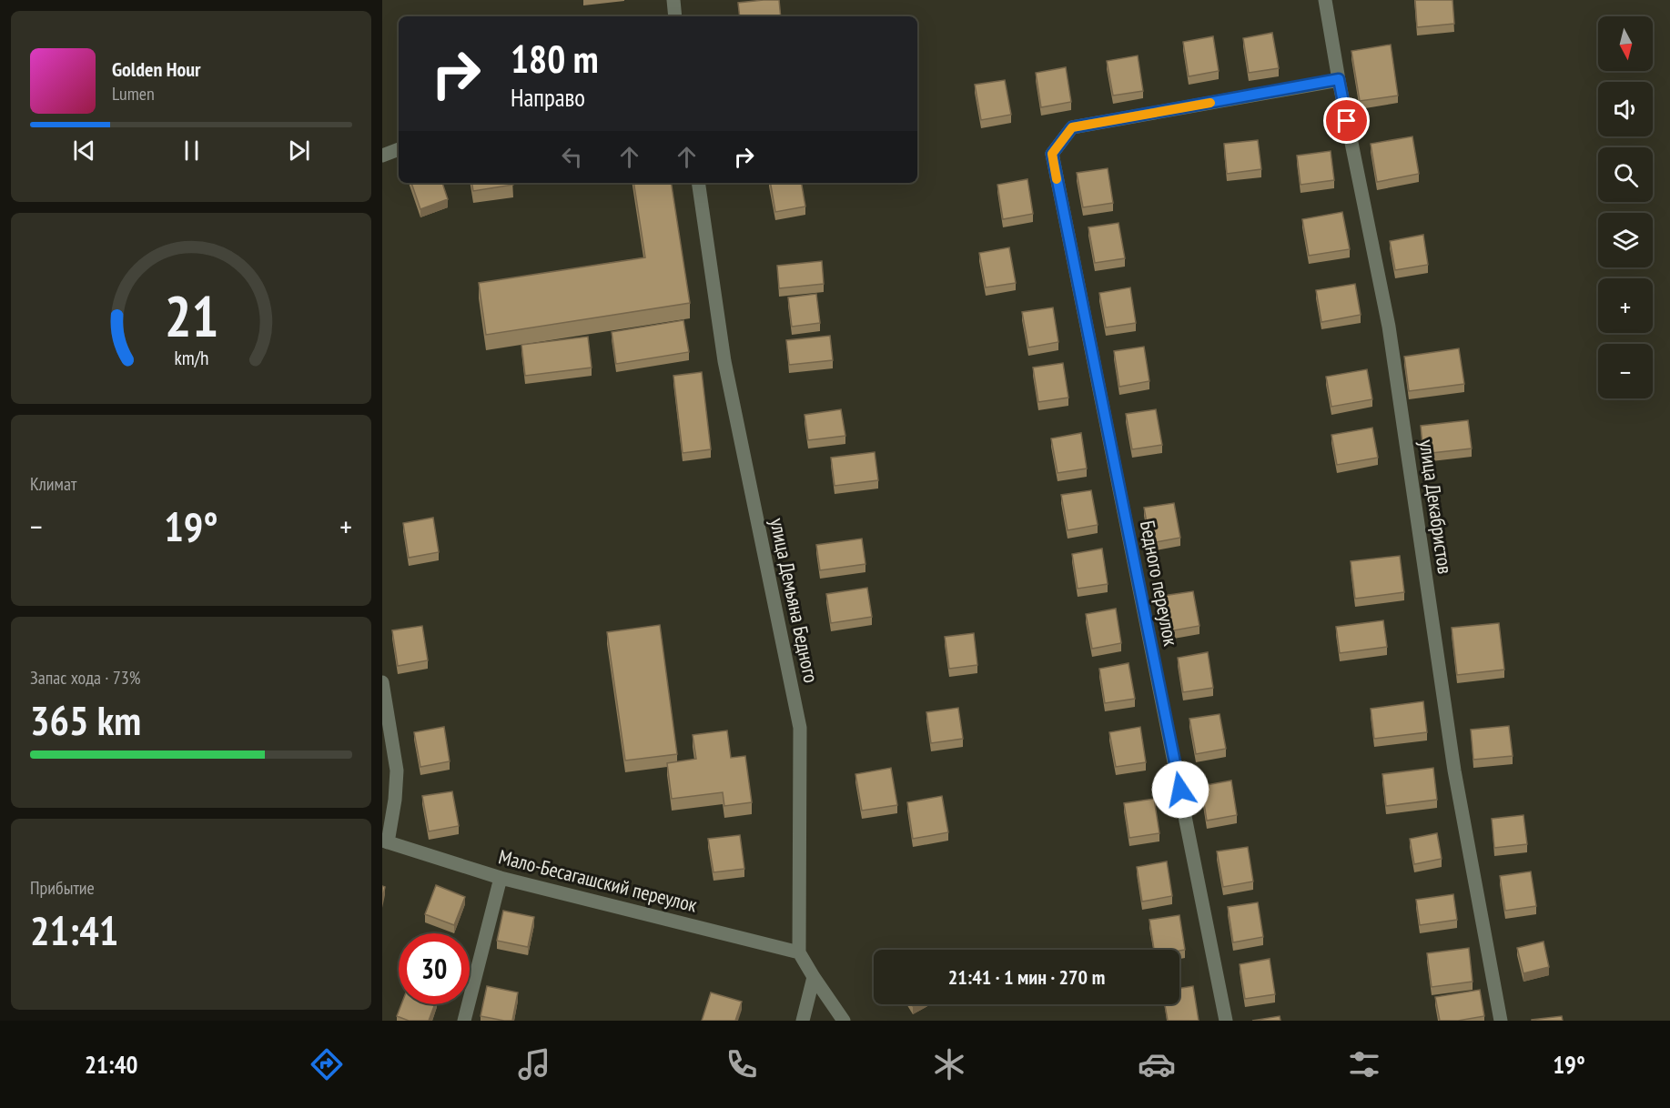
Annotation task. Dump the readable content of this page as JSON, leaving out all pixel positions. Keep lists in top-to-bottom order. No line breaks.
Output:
{"streets":{"street":["улица Декабристов","Бедного переулок","улица Демьяна Бедного","Мало-Бесагашский переулок"]},"crossings":[["улица Декабристов","Бедного переулок"],["улица Демьяна Бедного","Мало-Бесагашский переулок"]],"north":"bottom","page":{"map_buttons":["+","−"],"turn":["180 m","Направо"],"song":["Golden Hour","Lumen"],"tile":["Климат",["Запас хода · 73%","365 km"],["Прибытие","21:41"]],"heat":["−","19°","+"],"limit":"30","trip":"21:41 · 1 мин · 270 m","tabs":["21:40","19°"],"gauge":["21","km/h"]}}
